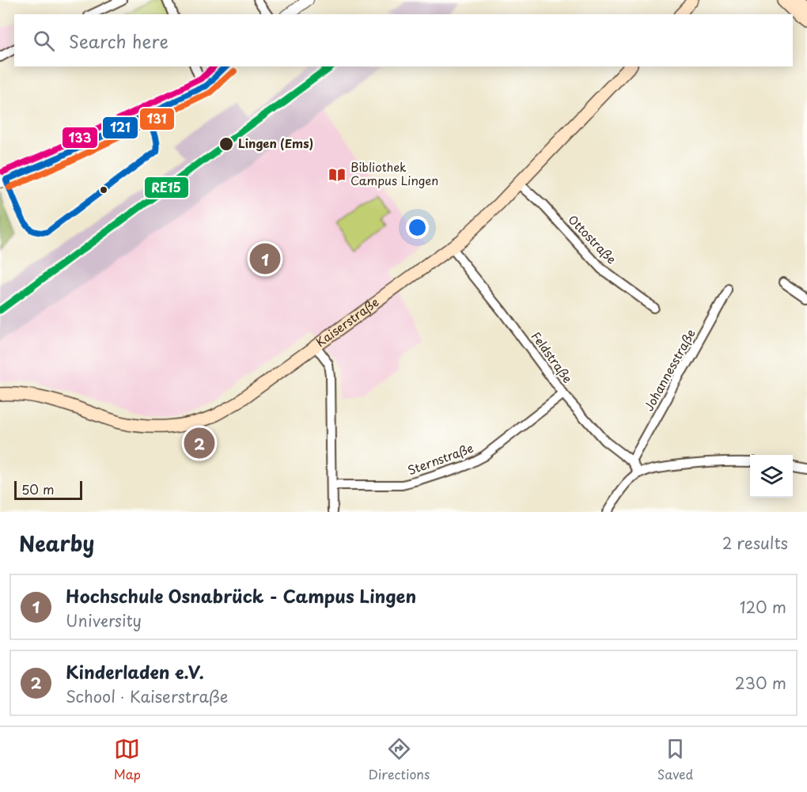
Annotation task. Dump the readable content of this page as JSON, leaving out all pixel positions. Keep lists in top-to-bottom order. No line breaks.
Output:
{"streets":{"main road":["Kaiserstraße"],"street":["Ottostraße","Feldstraße","Johannesstraße","Sternstraße"]},"crossings":[["Ottostraße","Kaiserstraße"],["Kaiserstraße","Feldstraße"],["Feldstraße","Johannesstraße"],["Feldstraße","Sternstraße"]],"places":{"other":["Lingen (Ems)"],"library":["Bibliothek Campus Lingen"]},"lines":["transit line RE15","transit line 121","transit line 133","transit line 131"],"scale_bar":"50 m","page":{"search":"Search here","pins":["1","2"],"scale":"50 m","heading":["Nearby","2 results"],"list":[{"mark":"1","name":"Hochschule Osnabrück - Campus Lingen","note":"University","value":"120 m"},{"mark":"2","name":"Kinderladen e.V.","note":"School · Kaiserstraße","value":"230 m"}],"nav":["Map","Directions","Saved"]}}
